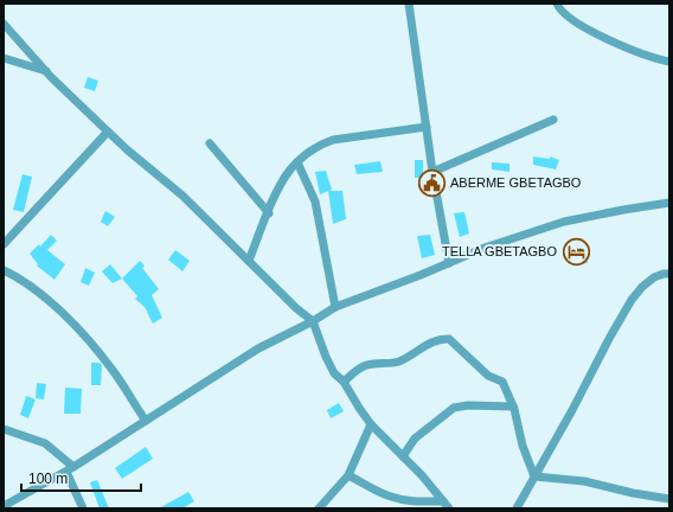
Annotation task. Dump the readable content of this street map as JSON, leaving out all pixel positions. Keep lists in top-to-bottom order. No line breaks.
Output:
{"places":{"public building":["ABERME GBETAGBO"],"hotel":["TELLA GBETAGBO"]},"scale_bar":"100 m"}
